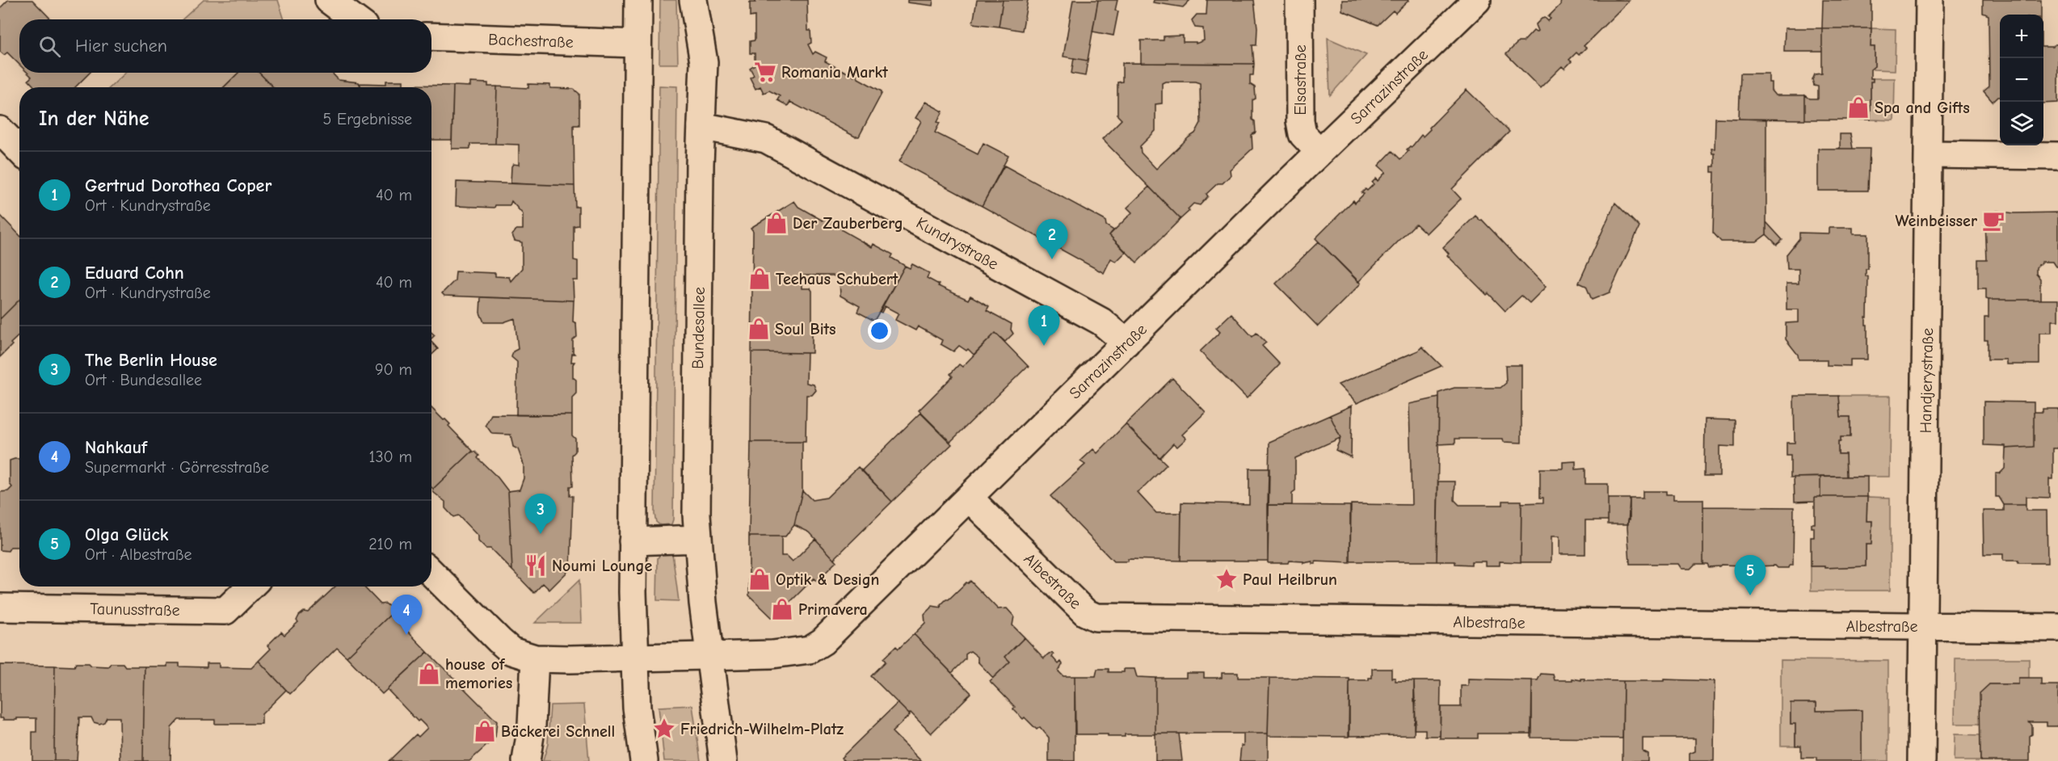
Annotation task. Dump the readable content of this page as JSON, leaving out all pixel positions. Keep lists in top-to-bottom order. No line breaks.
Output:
{"streets":{"street":["Bachestraße","Elsastraße","Sarrazinstraße","Kundrystraße","Bundesallee","Handjerystraße","Albestraße","Taunusstraße"]},"crossings":[["Elsastraße","Sarrazinstraße"],["Sarrazinstraße","Kundrystraße"],["Sarrazinstraße","Bundesallee"],["Sarrazinstraße","Albestraße"],["Kundrystraße","Bundesallee"],["Handjerystraße","Albestraße"]],"places":{"supermarket":["Romania Markt"],"shop":["Spa and Gifts","Der Zauberberg","Teehaus Schubert","Soul Bits","Optik & Design","Primavera","house of memories","Bäckerei Schnell"],"cafe":["Weinbeisser"],"restaurant":["Noumi Lounge"],"place":["Paul Heilbrun","Friedrich-Wilhelm-Platz"]},"page":{"map_buttons":["+","−"],"search":"Hier suchen","heading":["In der Nähe","5 Ergebnisse"],"list":[{"mark":"1","name":"Gertrud Dorothea Coper","note":"Ort · Kundrystraße","value":"40 m"},{"mark":"2","name":"Eduard Cohn","note":"Ort · Kundrystraße","value":"40 m"},{"mark":"3","name":"The Berlin House","note":"Ort · Bundesallee","value":"90 m"},{"mark":"4","name":"Nahkauf","note":"Supermarkt · Görresstraße","value":"130 m"},{"mark":"5","name":"Olga Glück","note":"Ort · Albestraße","value":"210 m"}],"pins":["2","1","3","5","4"]}}
